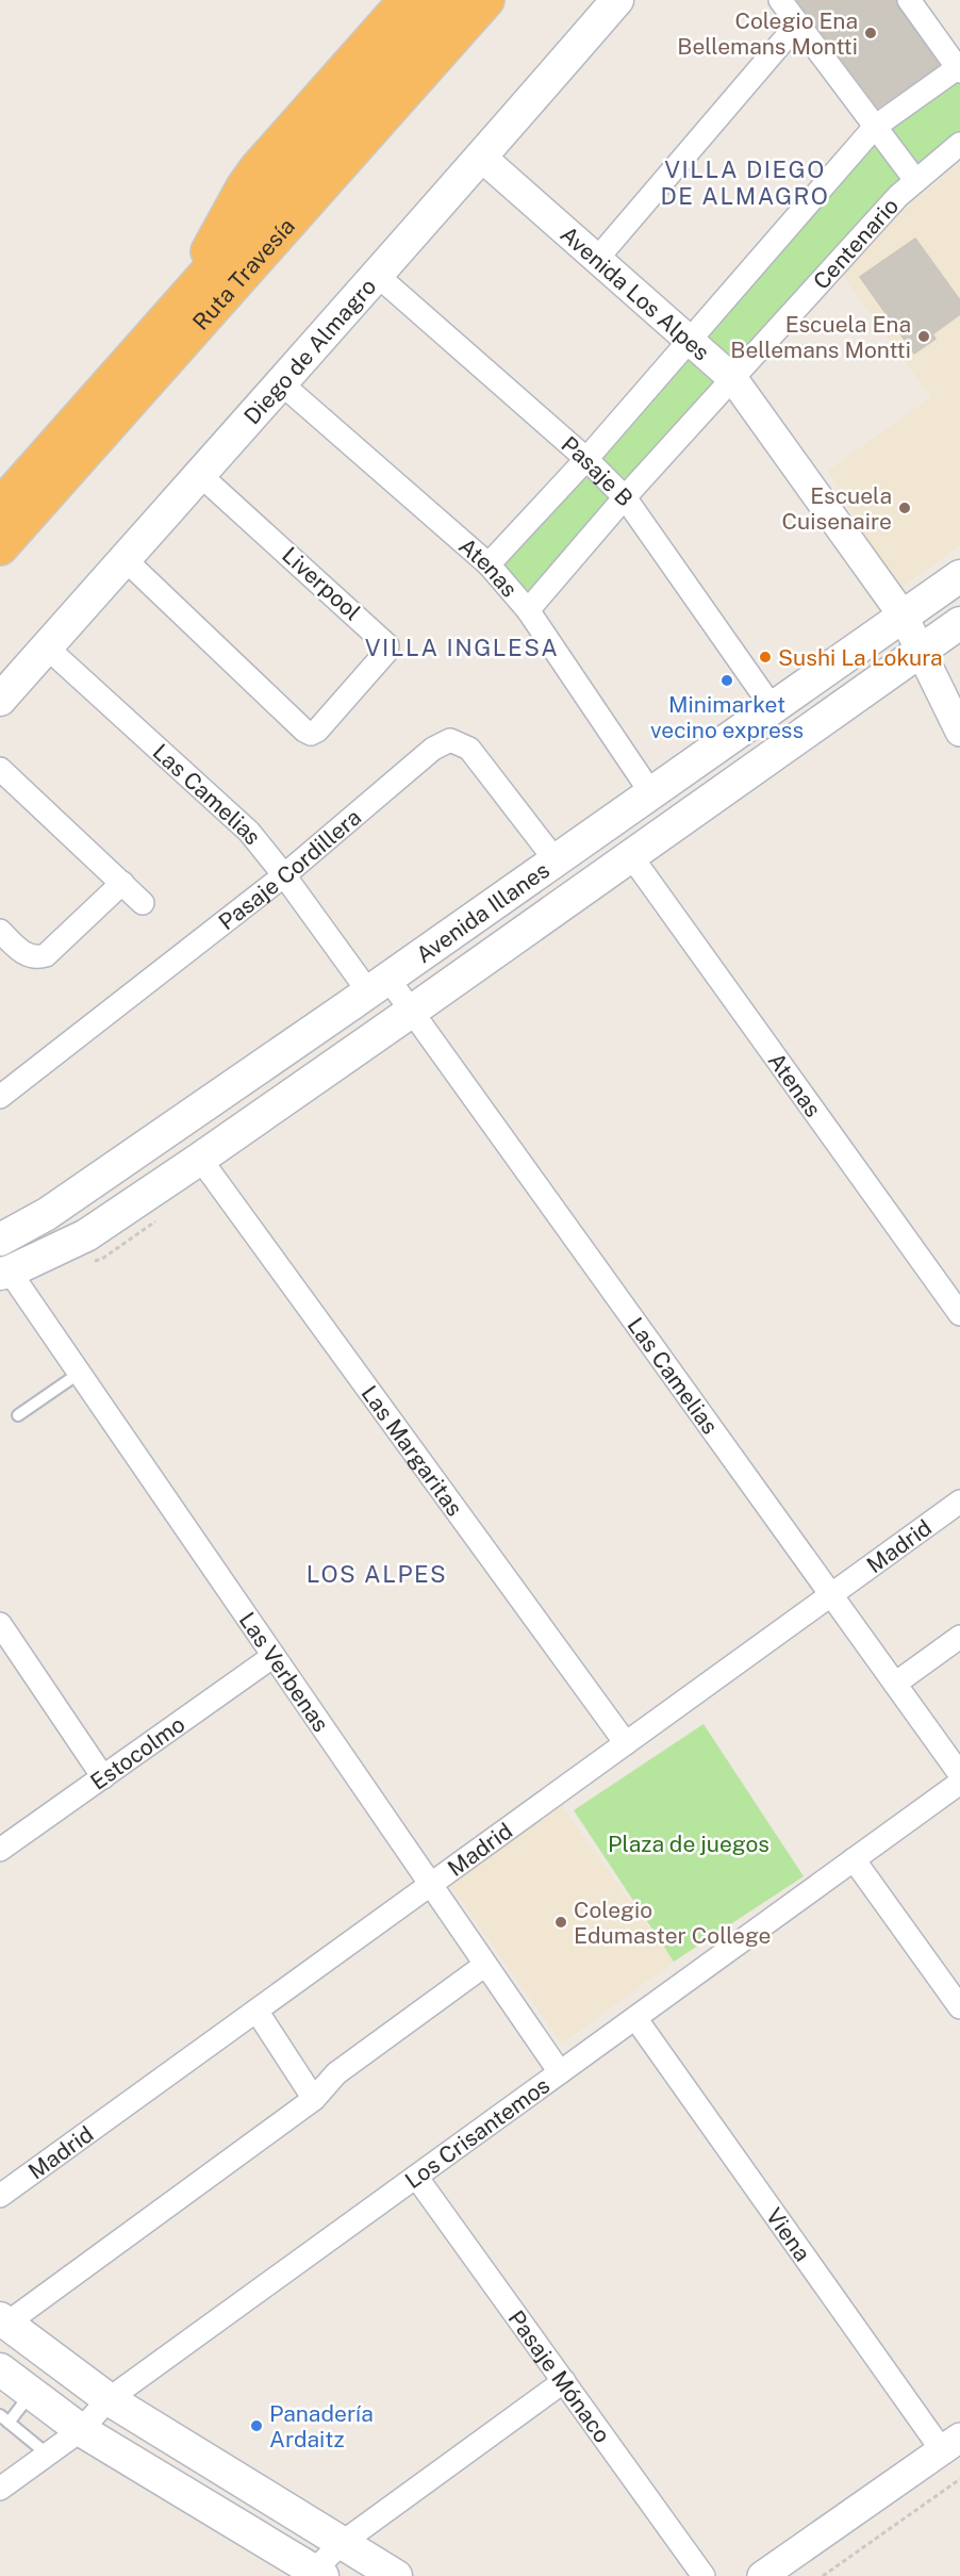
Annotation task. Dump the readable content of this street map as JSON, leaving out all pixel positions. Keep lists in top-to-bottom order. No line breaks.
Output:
{"streets":{"highway":["Ruta Travesía"],"main road":["Diego de Almagro","Avenida Illanes"],"street":["Centenario","Avenida Los Alpes","Pasaje B","Atenas","Liverpool","Las Camelias","Pasaje Cordillera","Las Margaritas","Madrid","Las Verbenas","Estocolmo","Los Crisantemos","Viena","Pasaje Mónaco"]},"crossings":[["Centenario","Avenida Los Alpes"],["Centenario","Pasaje B"],["Centenario","Atenas"],["Avenida Los Alpes","Diego de Almagro"],["Avenida Los Alpes","Avenida Illanes"],["Diego de Almagro","Pasaje B"],["Diego de Almagro","Atenas"],["Diego de Almagro","Liverpool"],["Diego de Almagro","Las Camelias"],["Pasaje B","Avenida Illanes"],["Atenas","Avenida Illanes"],["Las Camelias","Pasaje Cordillera"],["Las Camelias","Avenida Illanes"],["Las Camelias","Madrid"],["Pasaje Cordillera","Avenida Illanes"],["Avenida Illanes","Las Margaritas"],["Avenida Illanes","Las Verbenas"],["Las Margaritas","Madrid"],["Madrid","Las Verbenas"],["Las Verbenas","Estocolmo"],["Las Verbenas","Los Crisantemos"],["Los Crisantemos","Viena"],["Los Crisantemos","Pasaje Mónaco"]],"districts":["VILLA DIEGO DE ALMAGRO","VILLA INGLESA","LOS ALPES"],"parks":["Plaza de juegos"],"places":["Colegio Ena Bellemans Montti","Escuela Ena Bellemans Montti","Escuela Cuisenaire","Sushi La Lokura","Minimarket vecino express","Colegio Edumaster College","Panadería Ardaitz"]}
